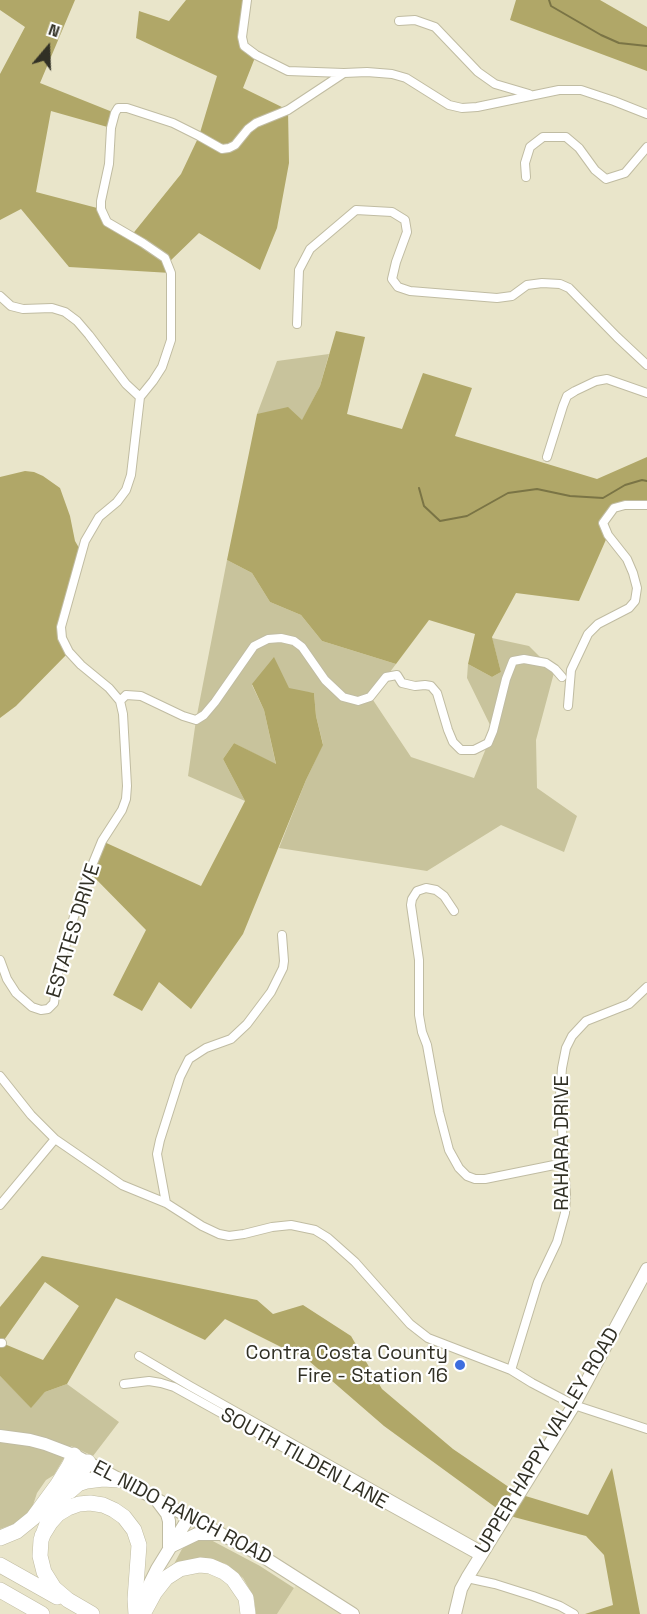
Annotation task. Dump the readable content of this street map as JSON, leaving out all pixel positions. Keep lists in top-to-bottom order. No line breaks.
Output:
{"streets":{"street":["ESTATES DRIVE","RAHARA DRIVE","UPPER HAPPY VALLEY ROAD","SOUTH TILDEN LANE","EL NIDO RANCH ROAD"]},"crossings":[["UPPER HAPPY VALLEY ROAD","SOUTH TILDEN LANE"]],"places":["Contra Costa County Fire - Station 16"],"north":"top"}
